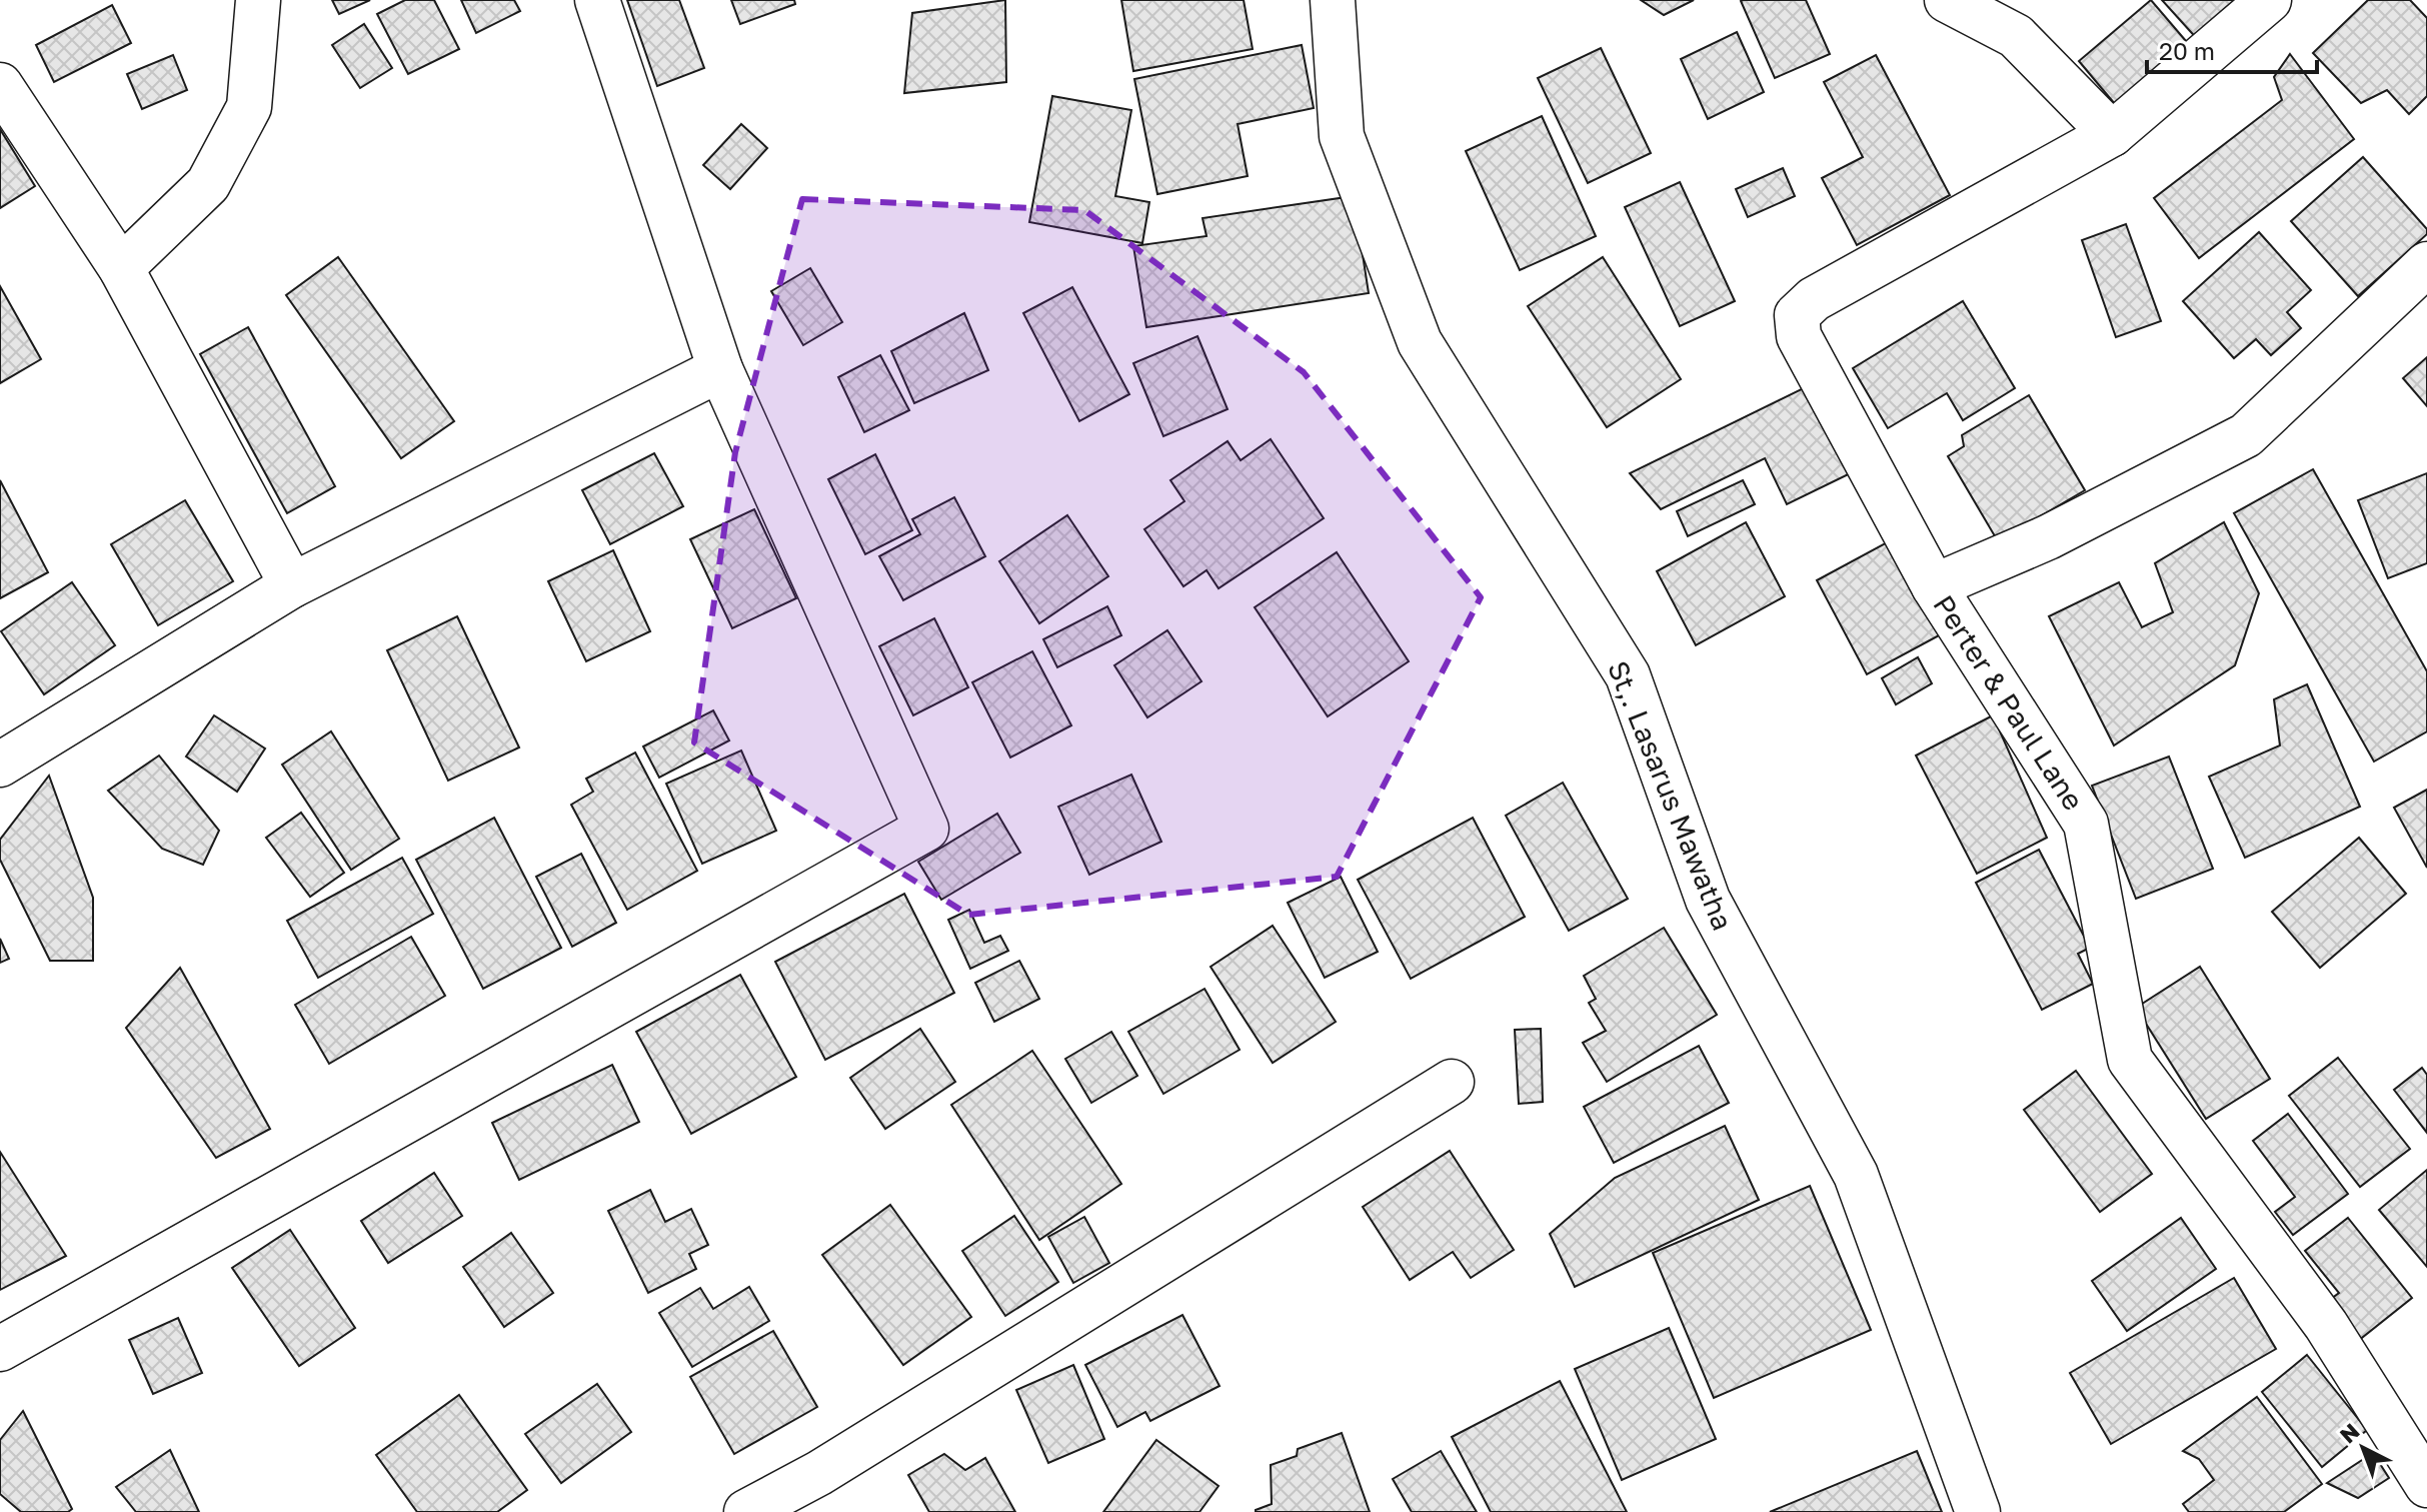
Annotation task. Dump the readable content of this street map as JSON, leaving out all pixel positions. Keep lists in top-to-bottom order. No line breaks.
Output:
{"streets":{"street":["Perter & Paul Lane","St,. Lasarus Mawatha"]},"scale_bar":"20 m","north":"top left"}
